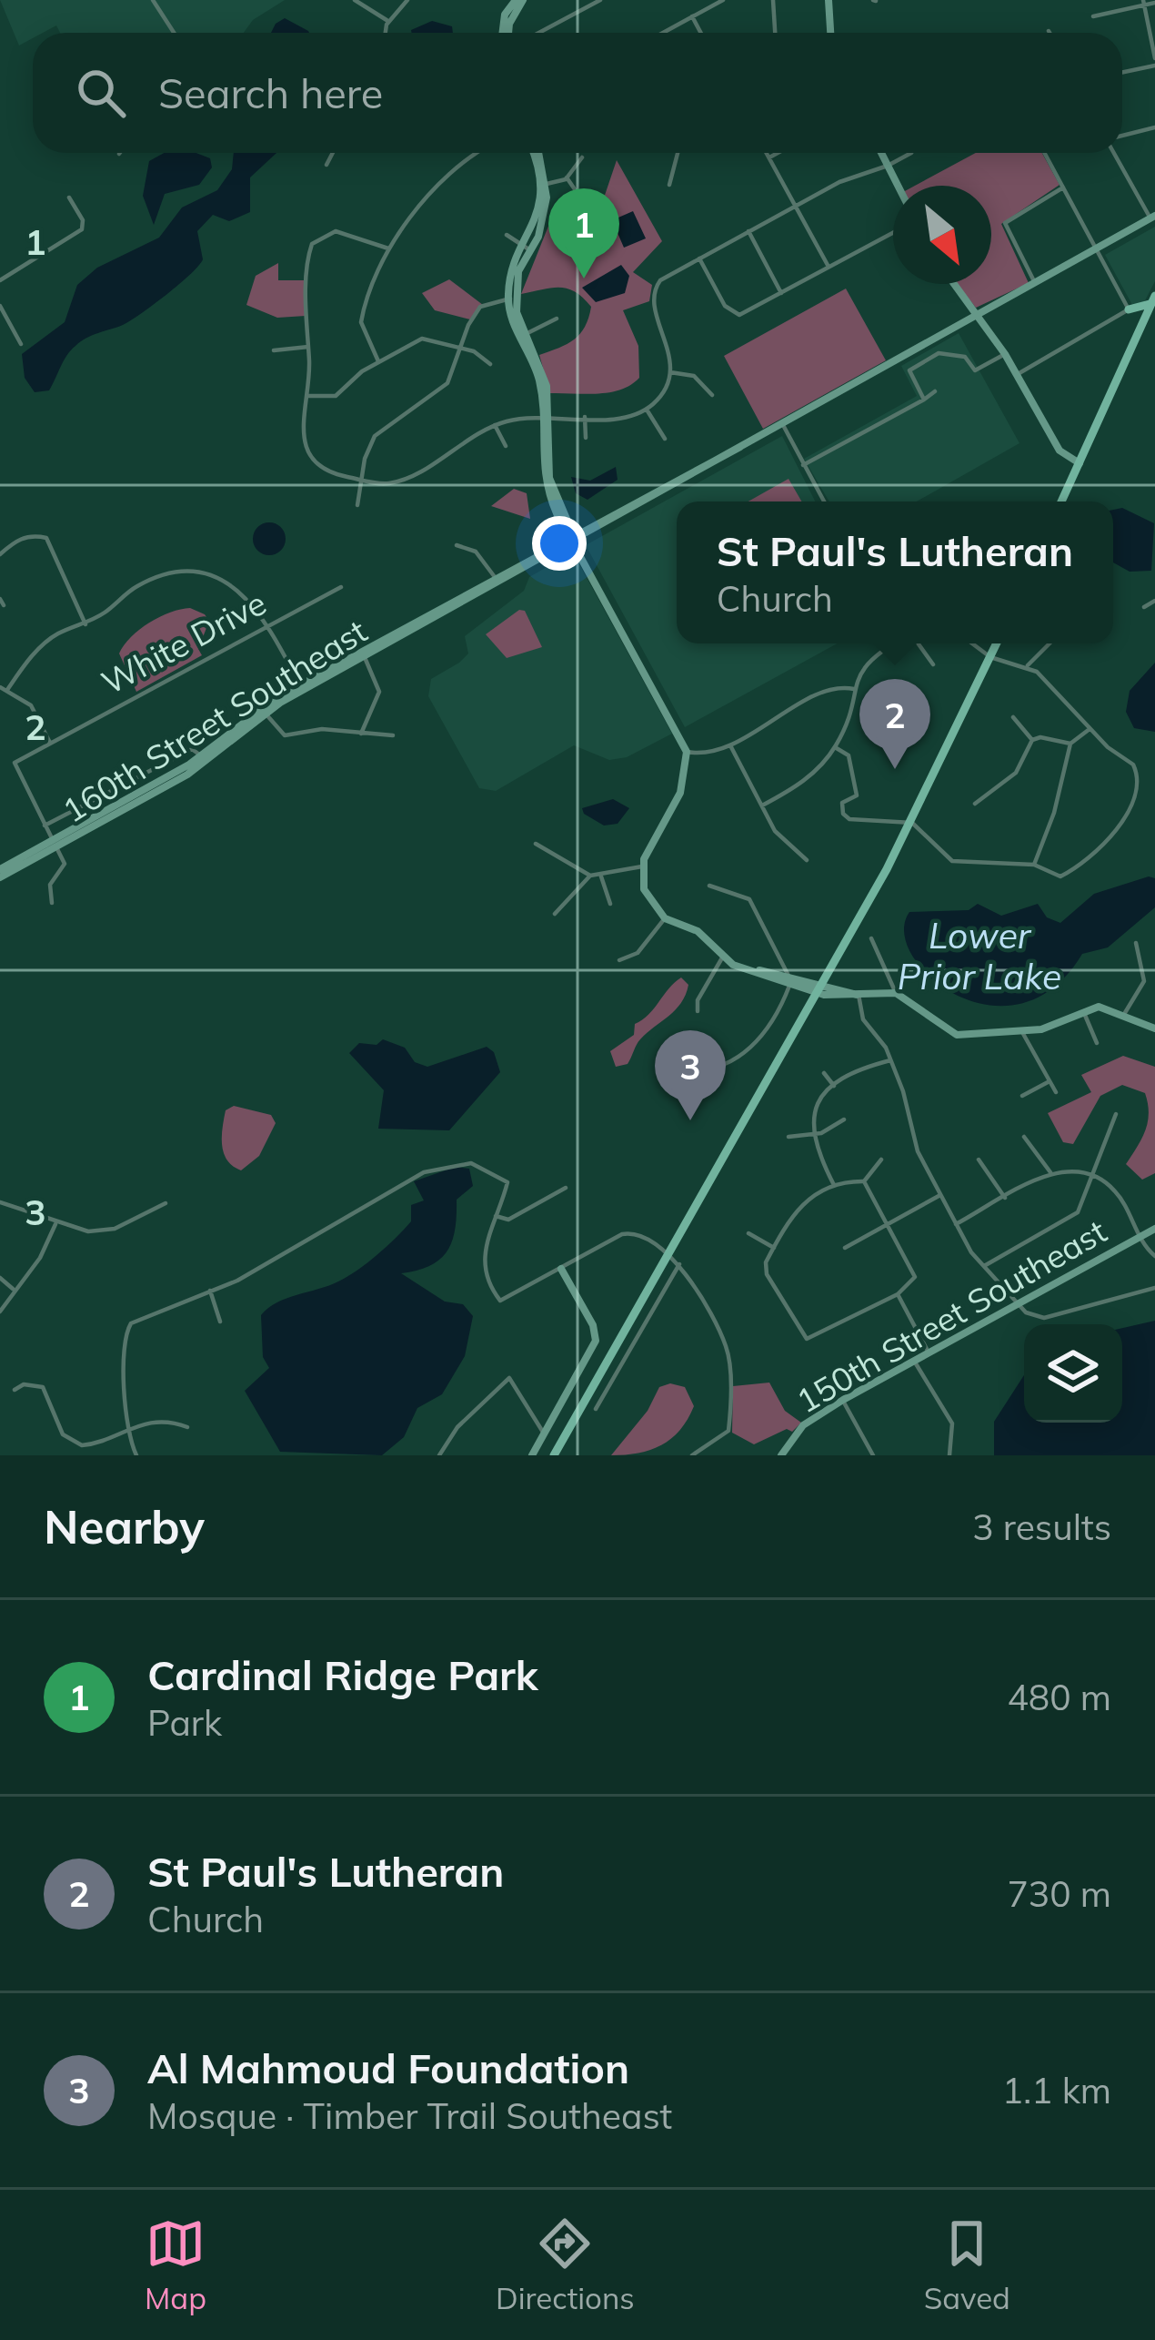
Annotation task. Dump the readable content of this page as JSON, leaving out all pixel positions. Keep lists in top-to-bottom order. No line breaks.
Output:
{"streets":{"street":["White Drive","160th Street Southeast","150th Street Southeast"]},"water":["Lower Prior Lake"],"north":"bottom right","page":{"search":"Search here","pins":["1","2","3"],"popup":["St Paul's Lutheran","Church"],"heading":["Nearby","3 results"],"list":[{"mark":"1","name":"Cardinal Ridge Park","note":"Park","value":"480 m"},{"mark":"2","name":"St Paul's Lutheran","note":"Church","value":"730 m"},{"mark":"3","name":"Al Mahmoud Foundation","note":"Mosque · Timber Trail Southeast","value":"1.1 km"}],"nav":["Map","Directions","Saved"]},"grid":{"rows":["1","2","3"]}}
